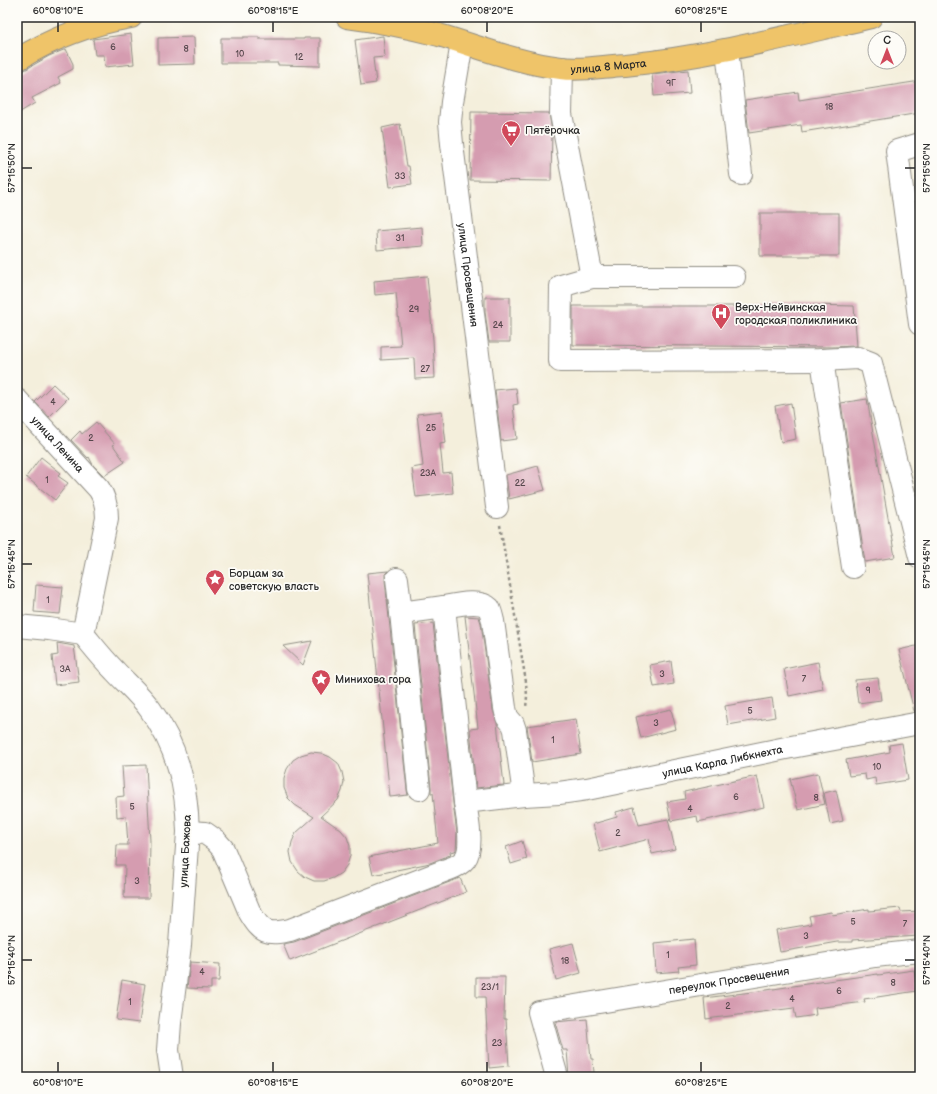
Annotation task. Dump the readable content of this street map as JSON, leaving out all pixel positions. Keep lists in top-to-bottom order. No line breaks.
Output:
{"streets":{"main road":["улица 8 Марта"],"street":["улица Просвещения","улица Ленина","улица Карла Либкнехта","улица Бажова","переулок Просвещения"]},"crossings":[["улица 8 Марта","улица Просвещения"],["улица Ленина","улица Бажова"]],"places":{"supermarket":["Пятёрочка"],"hospital":["Верх-Нейвинская городская поликлиника"],"place":["Борцам за советскую власть","Минихова гора"]},"house_numbers":["6","8","10","12","9Г","18","33","31","29","24","27","4","25","2","23А","1","22","1","3А","3","7","9","5","3","1","10","6","8","5","4","2","3","5","7","3","1","18","4","8","23/1","6","4","1","2","23"],"north":"top","coordinates":["60°08'10\"E","60°08'15\"E","60°08'20\"E","60°08'25\"E","57°15'50\"N","57°15'45\"N","57°15'40\"N"]}
